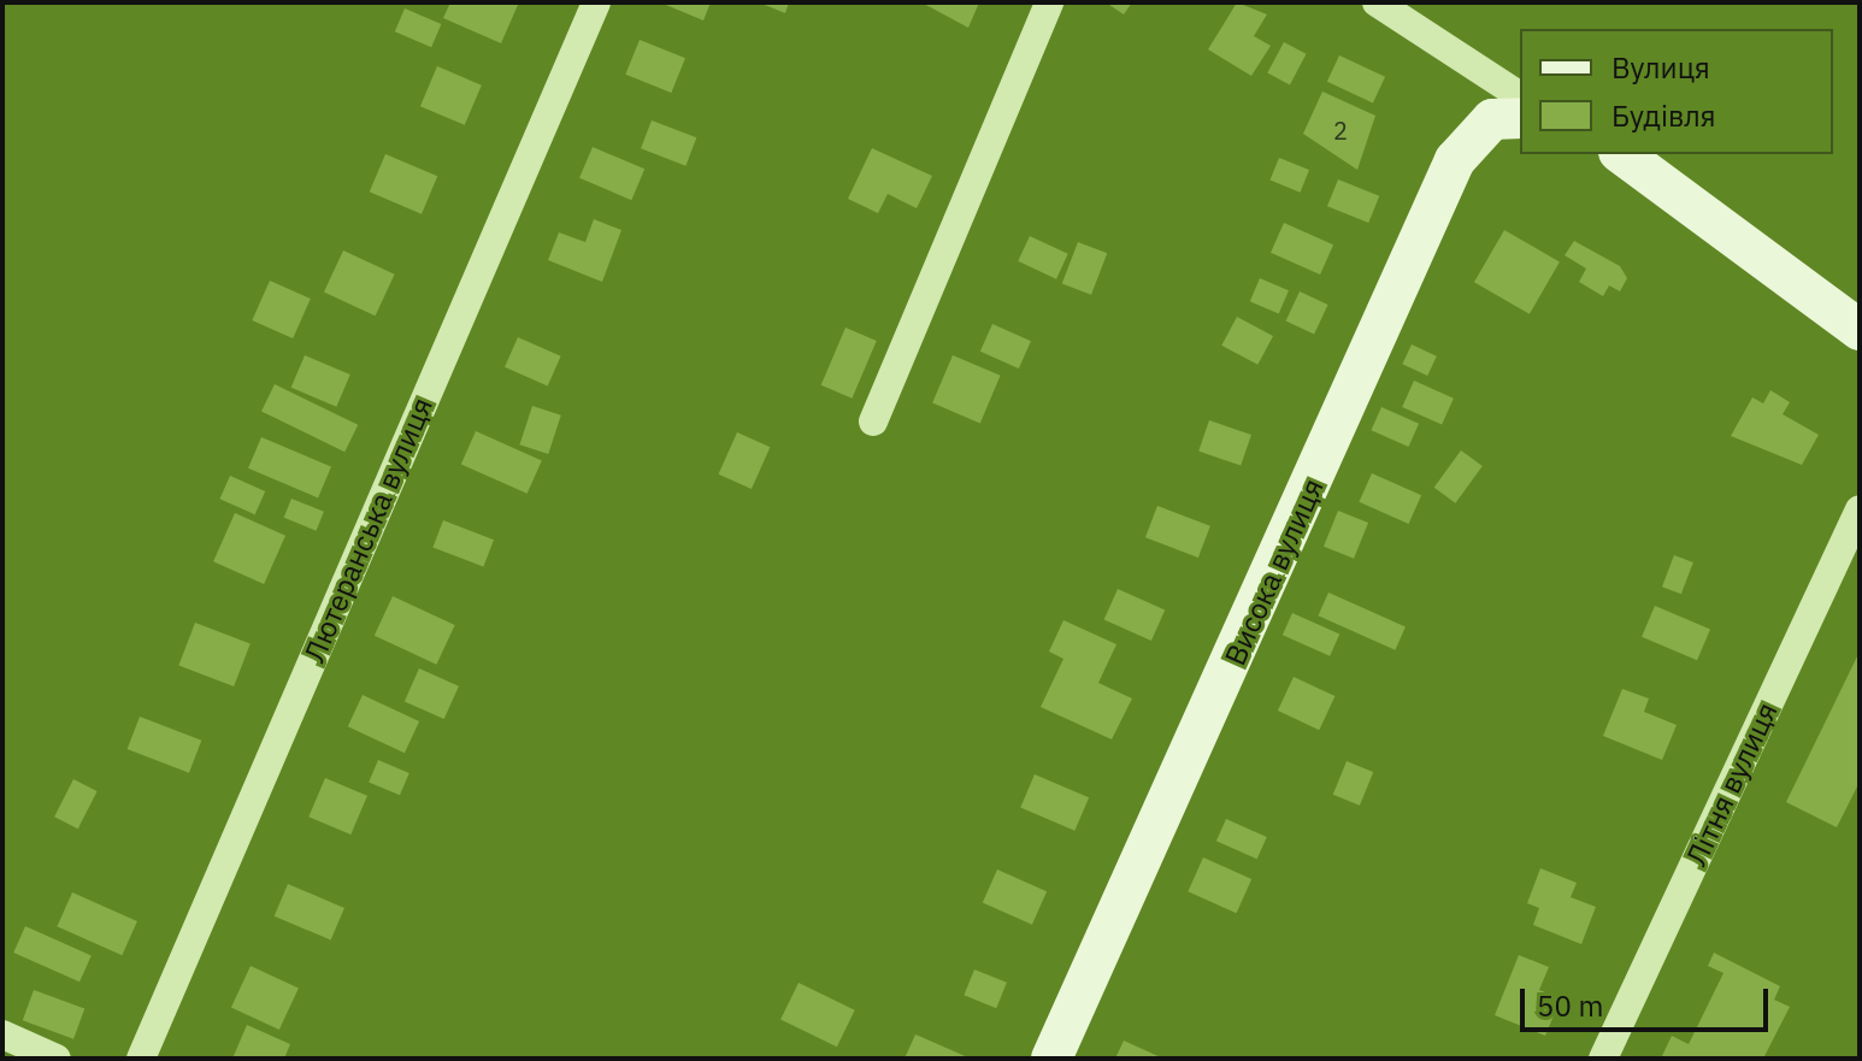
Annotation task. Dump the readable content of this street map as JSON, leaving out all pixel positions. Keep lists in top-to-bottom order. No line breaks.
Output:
{"streets":{"street":["Лютеранська вулиця","Висока вулиця","Літня вулиця"]},"house_numbers":["2"],"legend":["Вулиця","Будівля"],"scale_bar":"50 m"}
